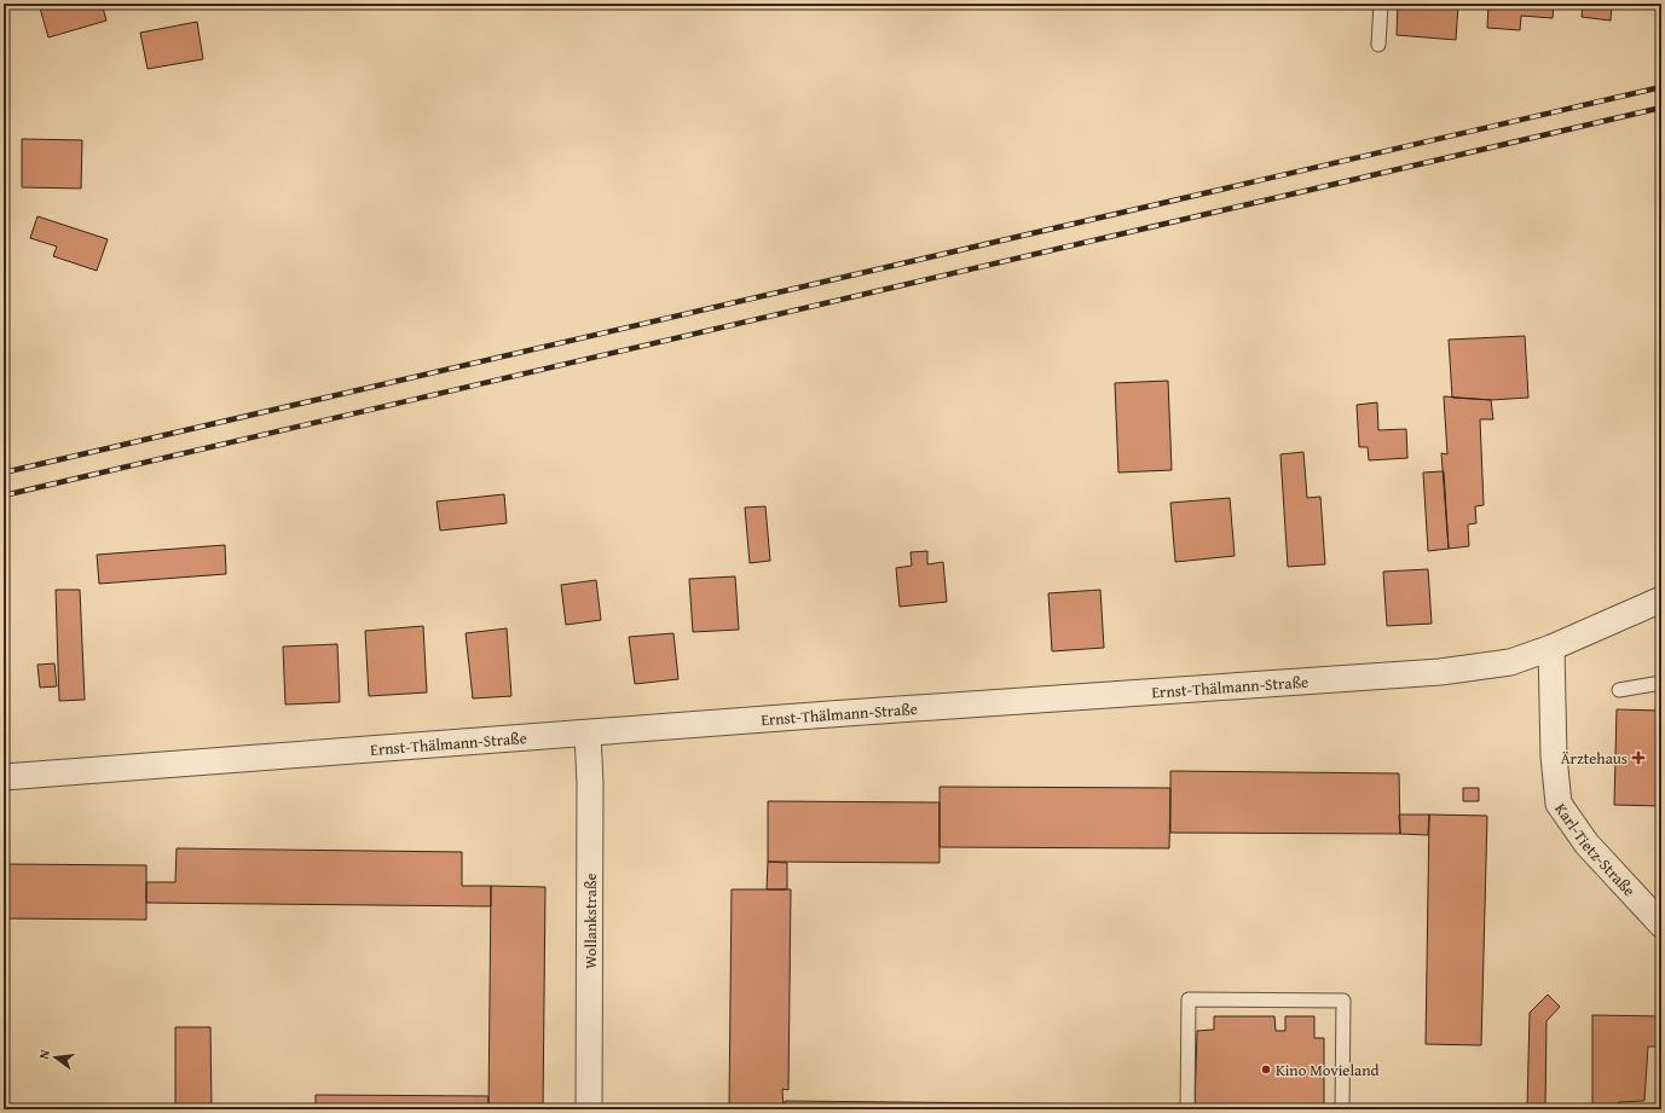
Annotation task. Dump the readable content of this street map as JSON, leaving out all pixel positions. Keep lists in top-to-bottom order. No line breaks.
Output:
{"streets":{"street":["Ernst-Thälmann-Straße","Karl-Tietz-Straße","Wollankstraße"]},"crossings":[["Ernst-Thälmann-Straße","Karl-Tietz-Straße"],["Ernst-Thälmann-Straße","Wollankstraße"]],"places":{"health":["Ärztehaus"],"other":["Kino Movieland"]},"north":"left"}
